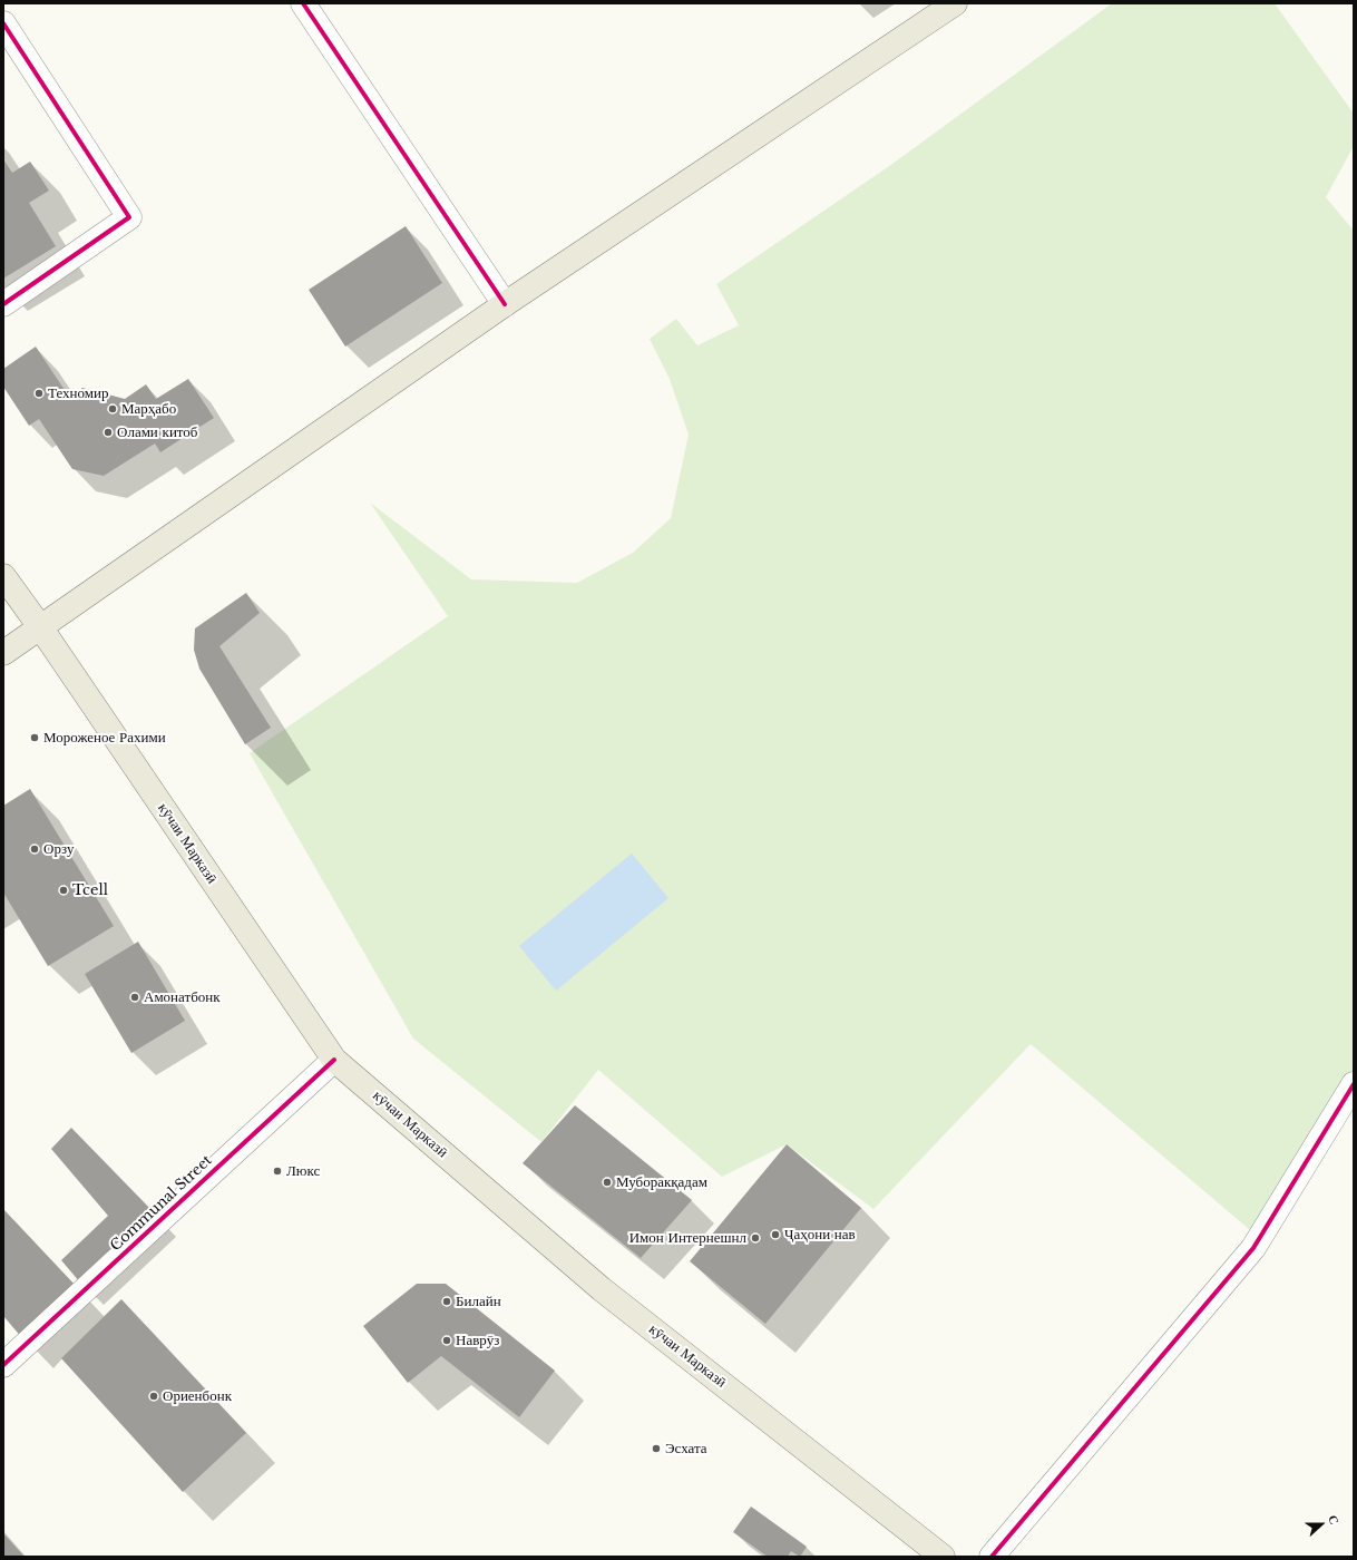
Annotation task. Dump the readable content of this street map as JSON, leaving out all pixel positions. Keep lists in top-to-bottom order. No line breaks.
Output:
{"streets":{"main road":["кӯчаи Марказӣ"],"street":["Communal Street"]},"crossings":[["кӯчаи Марказӣ","Communal Street"]],"places":["Техномир","Марҳабо","Олами китоб","Мороженое Рахими","Орзу","Tcell","Амонатбонк","Люкс","Муборакқадам","Ҷаҳони нав","Имон Интернешнл","Билайн","Наврӯз","Ориенбонк","Эсхата"],"north":"right"}
